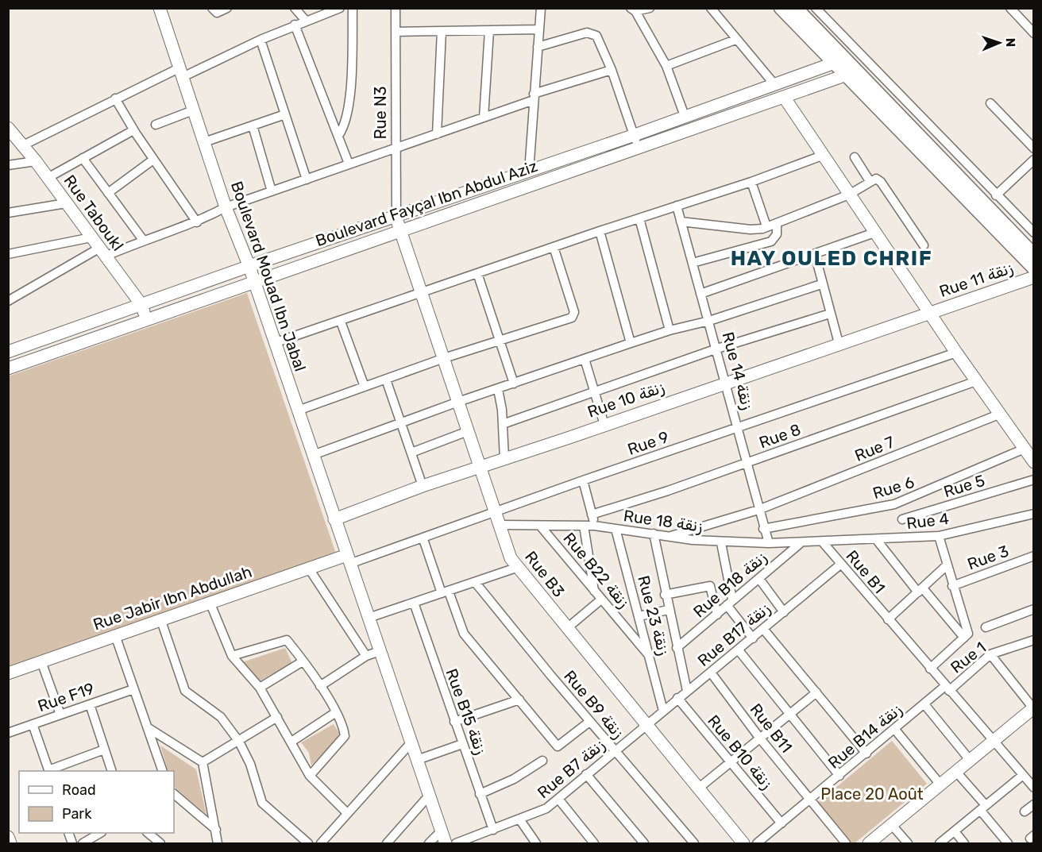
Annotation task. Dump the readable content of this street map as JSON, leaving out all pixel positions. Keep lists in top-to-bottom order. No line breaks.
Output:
{"streets":{"main road":["Boulevard Fayçal Ibn Abdul Aziz","Rue Taboukl","Boulevard Mouad Ibn Jabal","Rue 11 زنقة","Rue 10 زنقة","Rue B3","Rue Jabir Ibn Abdullah"],"street":["Rue N3","Rue 14 زنقة","Rue 8","Rue 9","Rue 7","Rue 5","Rue 6","Rue 18 زنقة","Rue 4","Rue 3","Rue B22 زنقة","Rue B1","Rue B18 زنقة","Rue 23 زنقة","Rue B17 زنقة","Rue 1","Rue F19","Rue B9 زنقة","Rue B15 زنقة","Rue B11","Rue B14 زنقة","Rue B10 زنقة","Rue B7 زنقة"]},"crossings":[["Rue N3","Boulevard Fayçal Ibn Abdul Aziz"],["Rue N3","Rue B3"],["Boulevard Fayçal Ibn Abdul Aziz","Rue Taboukl"],["Boulevard Fayçal Ibn Abdul Aziz","Boulevard Mouad Ibn Jabal"],["Boulevard Fayçal Ibn Abdul Aziz","Rue B3"],["Boulevard Mouad Ibn Jabal","Rue 10 زنقة"],["Boulevard Mouad Ibn Jabal","Rue 9"],["Boulevard Mouad Ibn Jabal","Rue Jabir Ibn Abdullah"],["Rue 11 زنقة","Rue 10 زنقة"],["Rue 14 زنقة","Rue 10 زنقة"],["Rue 14 زنقة","Rue 8"],["Rue 14 زنقة","Rue 9"],["Rue 14 زنقة","Rue 7"],["Rue 14 زنقة","Rue 6"],["Rue 14 زنقة","Rue 18 زنقة"],["Rue 10 زنقة","Rue B3"],["Rue 9","Rue B3"],["Rue 9","Rue Jabir Ibn Abdullah"],["Rue 7","Rue 18 زنقة"],["Rue 18 زنقة","Rue 4"],["Rue 18 زنقة","Rue B22 زنقة"],["Rue 18 زنقة","Rue B1"],["Rue 18 زنقة","Rue B3"],["Rue 18 زنقة","Rue B18 زنقة"],["Rue 18 زنقة","Rue 23 زنقة"],["Rue 4","Rue B1"],["Rue B22 زنقة","Rue 23 زنقة"],["Rue B1","Rue B17 زنقة"],["Rue B1","Rue 1"],["Rue B1","Rue B14 زنقة"],["Rue B3","Rue B17 زنقة"],["Rue B3","Rue B7 زنقة"],["Rue 23 زنقة","Rue B17 زنقة"],["Rue B17 زنقة","Rue B11"],["Rue B17 زنقة","Rue B10 زنقة"],["Rue B17 زنقة","Rue B7 زنقة"],["Rue 1","Rue B14 زنقة"],["Rue B9 زنقة","Rue B7 زنقة"],["Rue B15 زنقة","Rue B7 زنقة"],["Rue B11","Rue B14 زنقة"],["Rue B14 زنقة","Rue B10 زنقة"]],"districts":["HAY OULED CHRIF"],"parks":["Place 20 Août"],"legend":["Road","Park"],"north":"right"}
